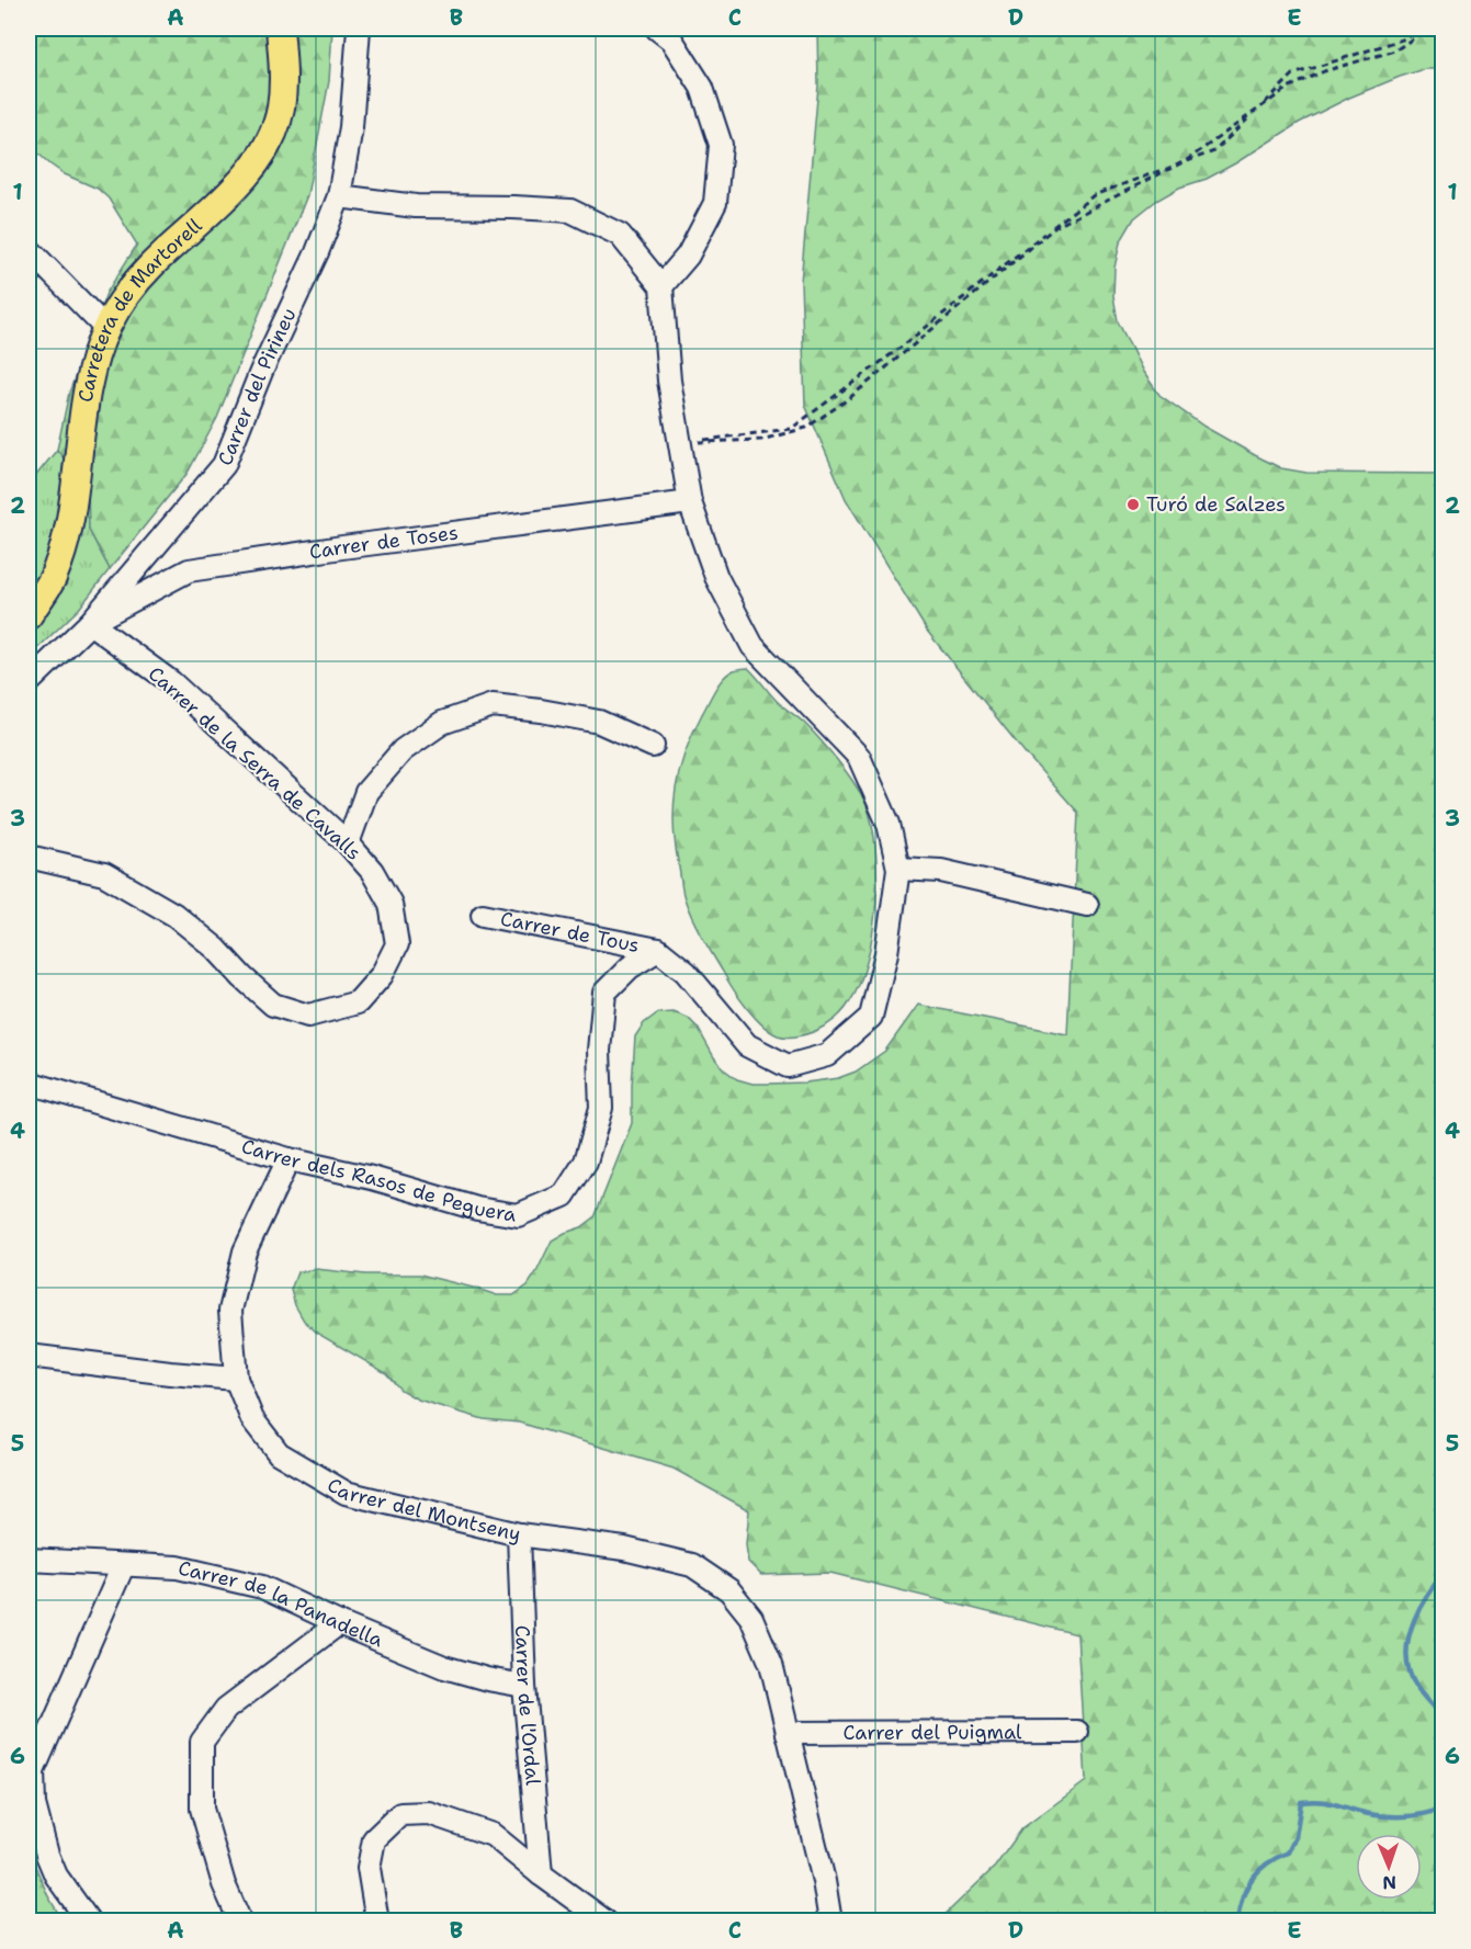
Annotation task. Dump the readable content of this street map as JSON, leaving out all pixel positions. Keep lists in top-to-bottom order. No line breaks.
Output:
{"streets":{"main road":["Carretera de Martorell"],"street":["Carrer del Pirineu","Carrer de Toses","Carrer de la Serra de Cavalls","Carrer de Tous","Carrer dels Rasos de Peguera","Carrer del Montseny","Carrer de la Panadella","Carrer de l'Ordal","Carrer del Puigmal"]},"crossings":[["Carrer del Pirineu","Carrer de Toses"],["Carrer del Pirineu","Carrer de la Serra de Cavalls"],["Carrer de Toses","Carrer de la Serra de Cavalls"],["Carrer de Tous","Carrer dels Rasos de Peguera"],["Carrer dels Rasos de Peguera","Carrer del Montseny"],["Carrer del Montseny","Carrer de l'Ordal"],["Carrer del Montseny","Carrer del Puigmal"],["Carrer de la Panadella","Carrer de l'Ordal"]],"places":["Turó de Salzes"],"north":"bottom","grid":{"columns":["A","B","C","D","E"],"rows":["1","2","3","4","5","6"]}}
